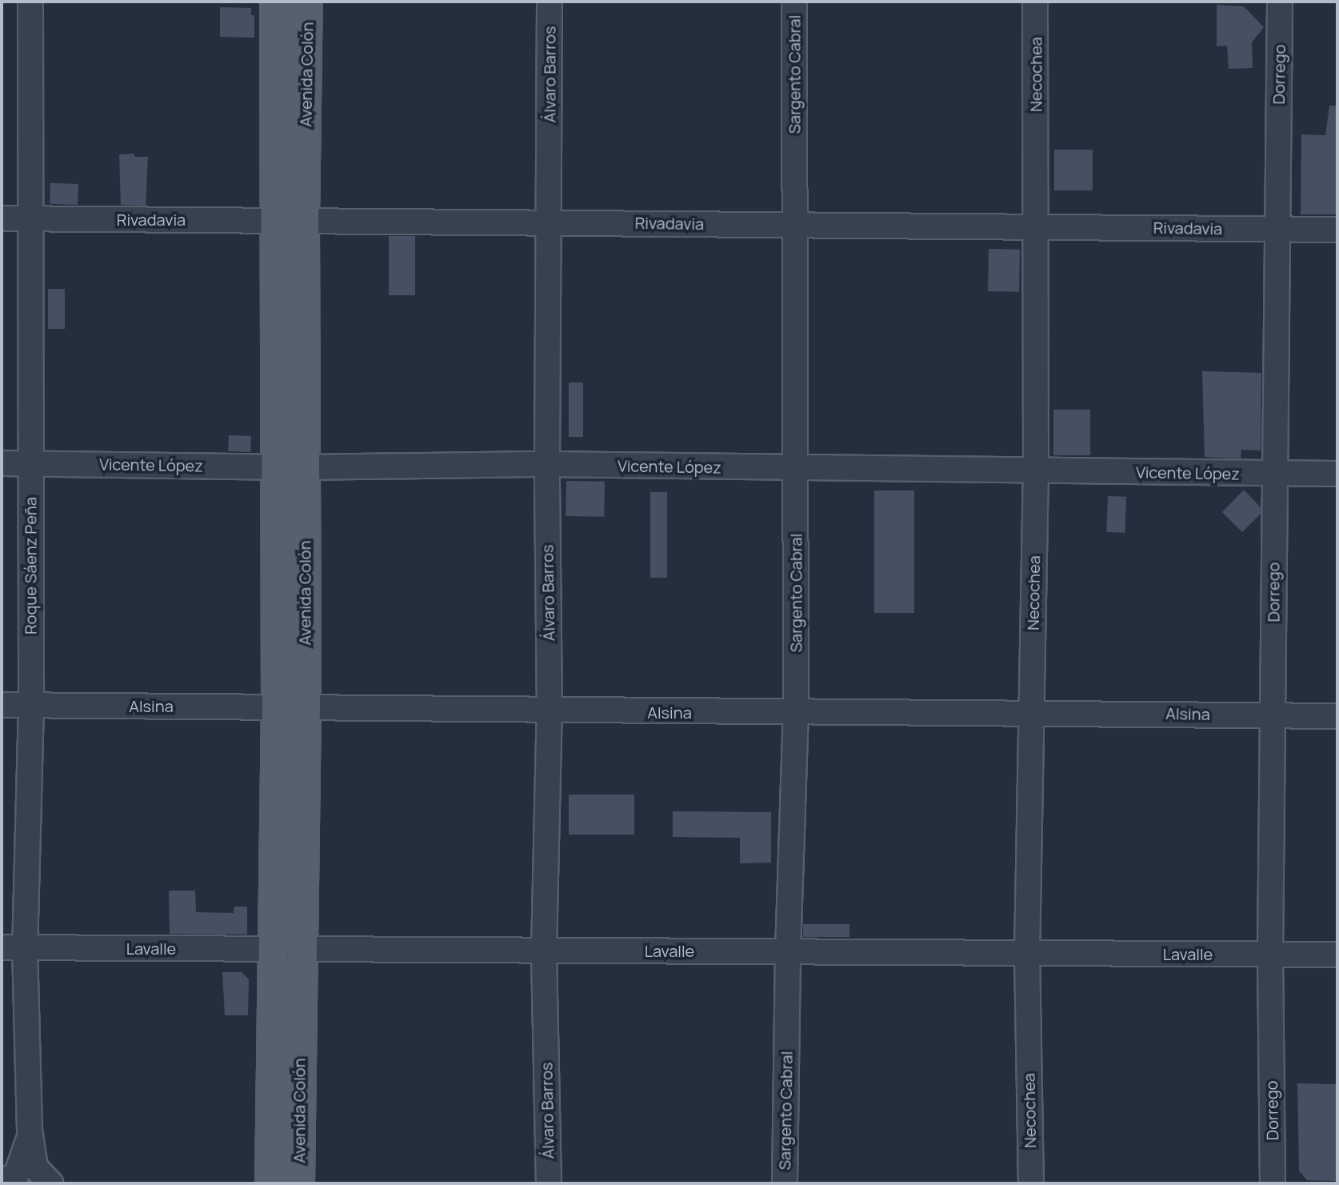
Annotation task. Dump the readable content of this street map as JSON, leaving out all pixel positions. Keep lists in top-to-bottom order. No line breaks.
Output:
{"streets":{"main road":["Avenida Colón"],"street":["Álvaro Barros","Sargento Cabral","Necochea","Dorrego","Rivadavia","Vicente López","Roque Sáenz Peña","Alsina","Lavalle"]},"crossings":[["Avenida Colón","Rivadavia"],["Avenida Colón","Vicente López"],["Avenida Colón","Alsina"],["Avenida Colón","Lavalle"],["Álvaro Barros","Rivadavia"],["Álvaro Barros","Vicente López"],["Álvaro Barros","Alsina"],["Álvaro Barros","Lavalle"],["Sargento Cabral","Rivadavia"],["Sargento Cabral","Vicente López"],["Sargento Cabral","Alsina"],["Sargento Cabral","Lavalle"],["Necochea","Rivadavia"],["Necochea","Vicente López"],["Necochea","Alsina"],["Necochea","Lavalle"],["Dorrego","Rivadavia"],["Dorrego","Vicente López"],["Dorrego","Alsina"],["Dorrego","Lavalle"],["Rivadavia","Roque Sáenz Peña"],["Vicente López","Roque Sáenz Peña"],["Roque Sáenz Peña","Alsina"],["Roque Sáenz Peña","Lavalle"]]}
